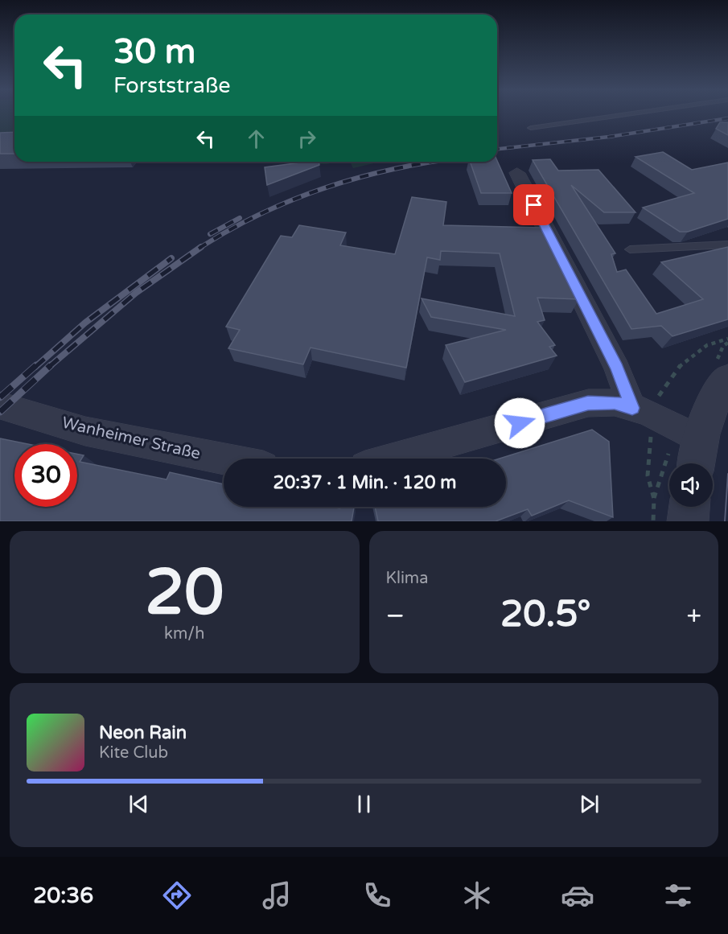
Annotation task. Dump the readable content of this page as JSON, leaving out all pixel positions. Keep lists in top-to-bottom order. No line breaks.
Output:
{"streets":{"street":["Wanheimer Straße"]},"page":{"turn":["30 m","Forststraße"],"limit":"30","trip":"20:37 · 1 Min. · 120 m","tile":[["20","km/h"],"Klima"],"heat":["−","20.5°","+"],"song":["Neon Rain","Kite Club"],"tabs":"20:36"}}
